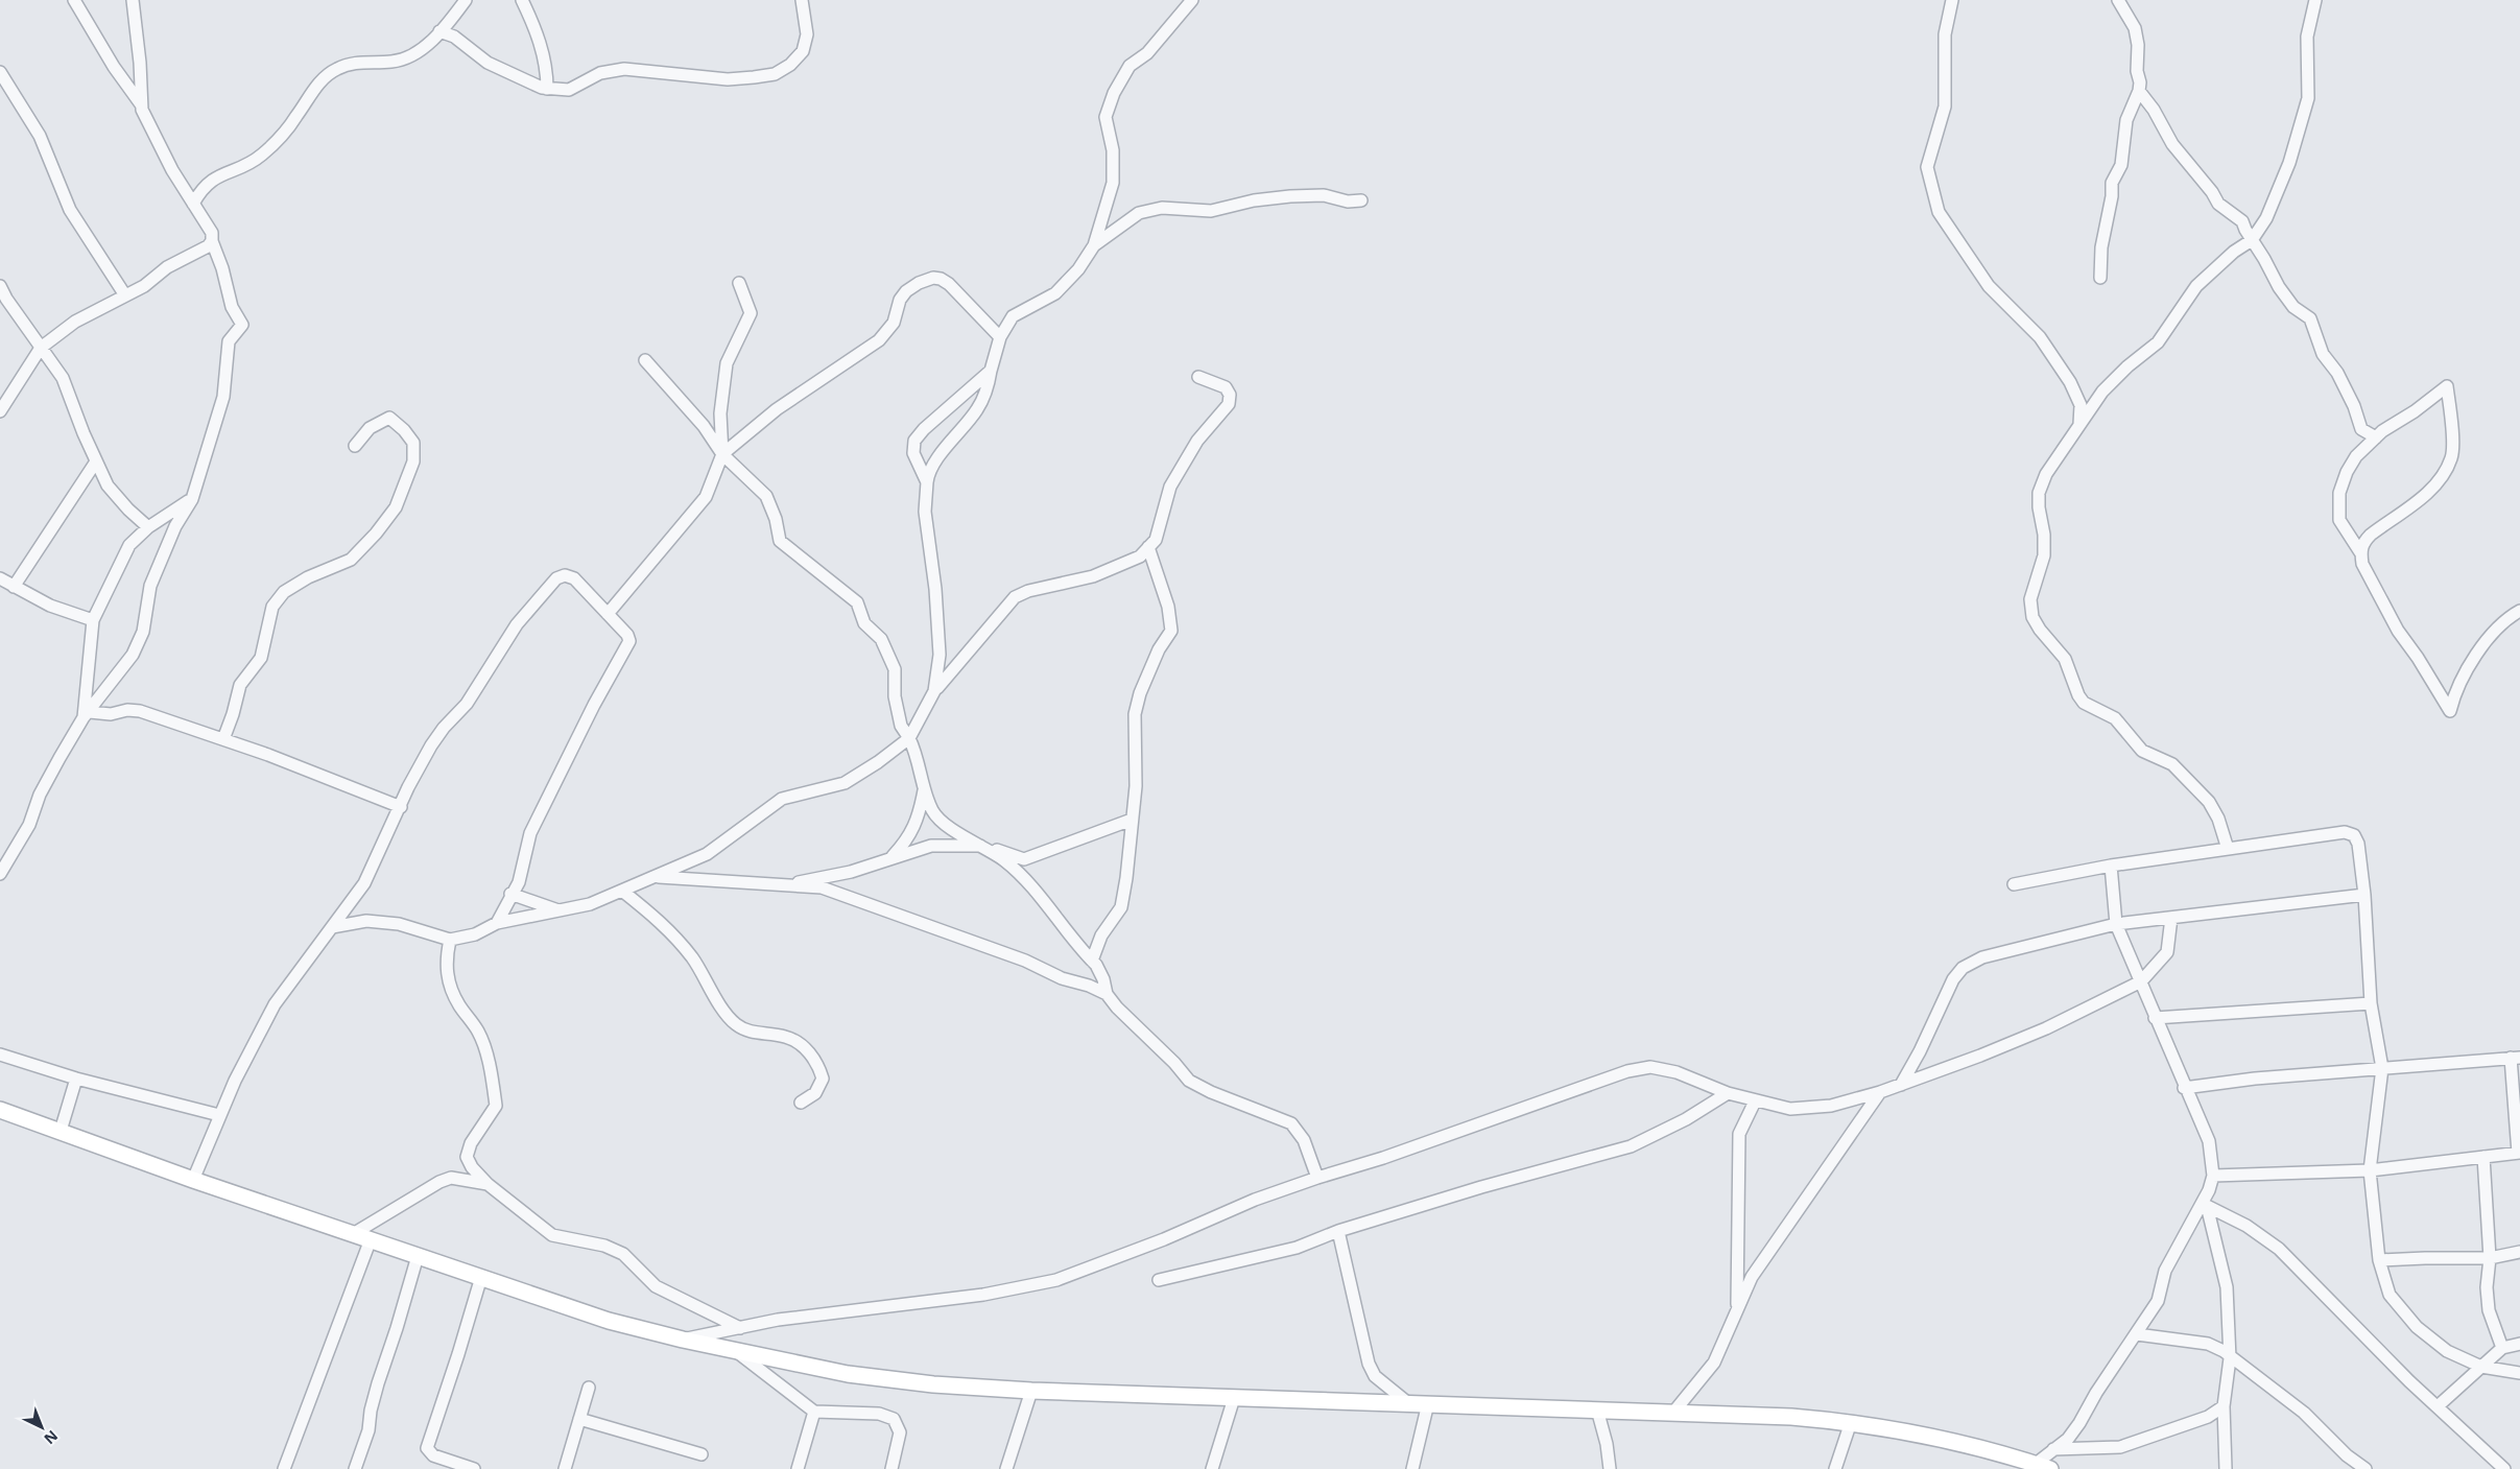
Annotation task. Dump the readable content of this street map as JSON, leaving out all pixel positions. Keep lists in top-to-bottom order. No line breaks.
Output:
{"north":"bottom right"}
